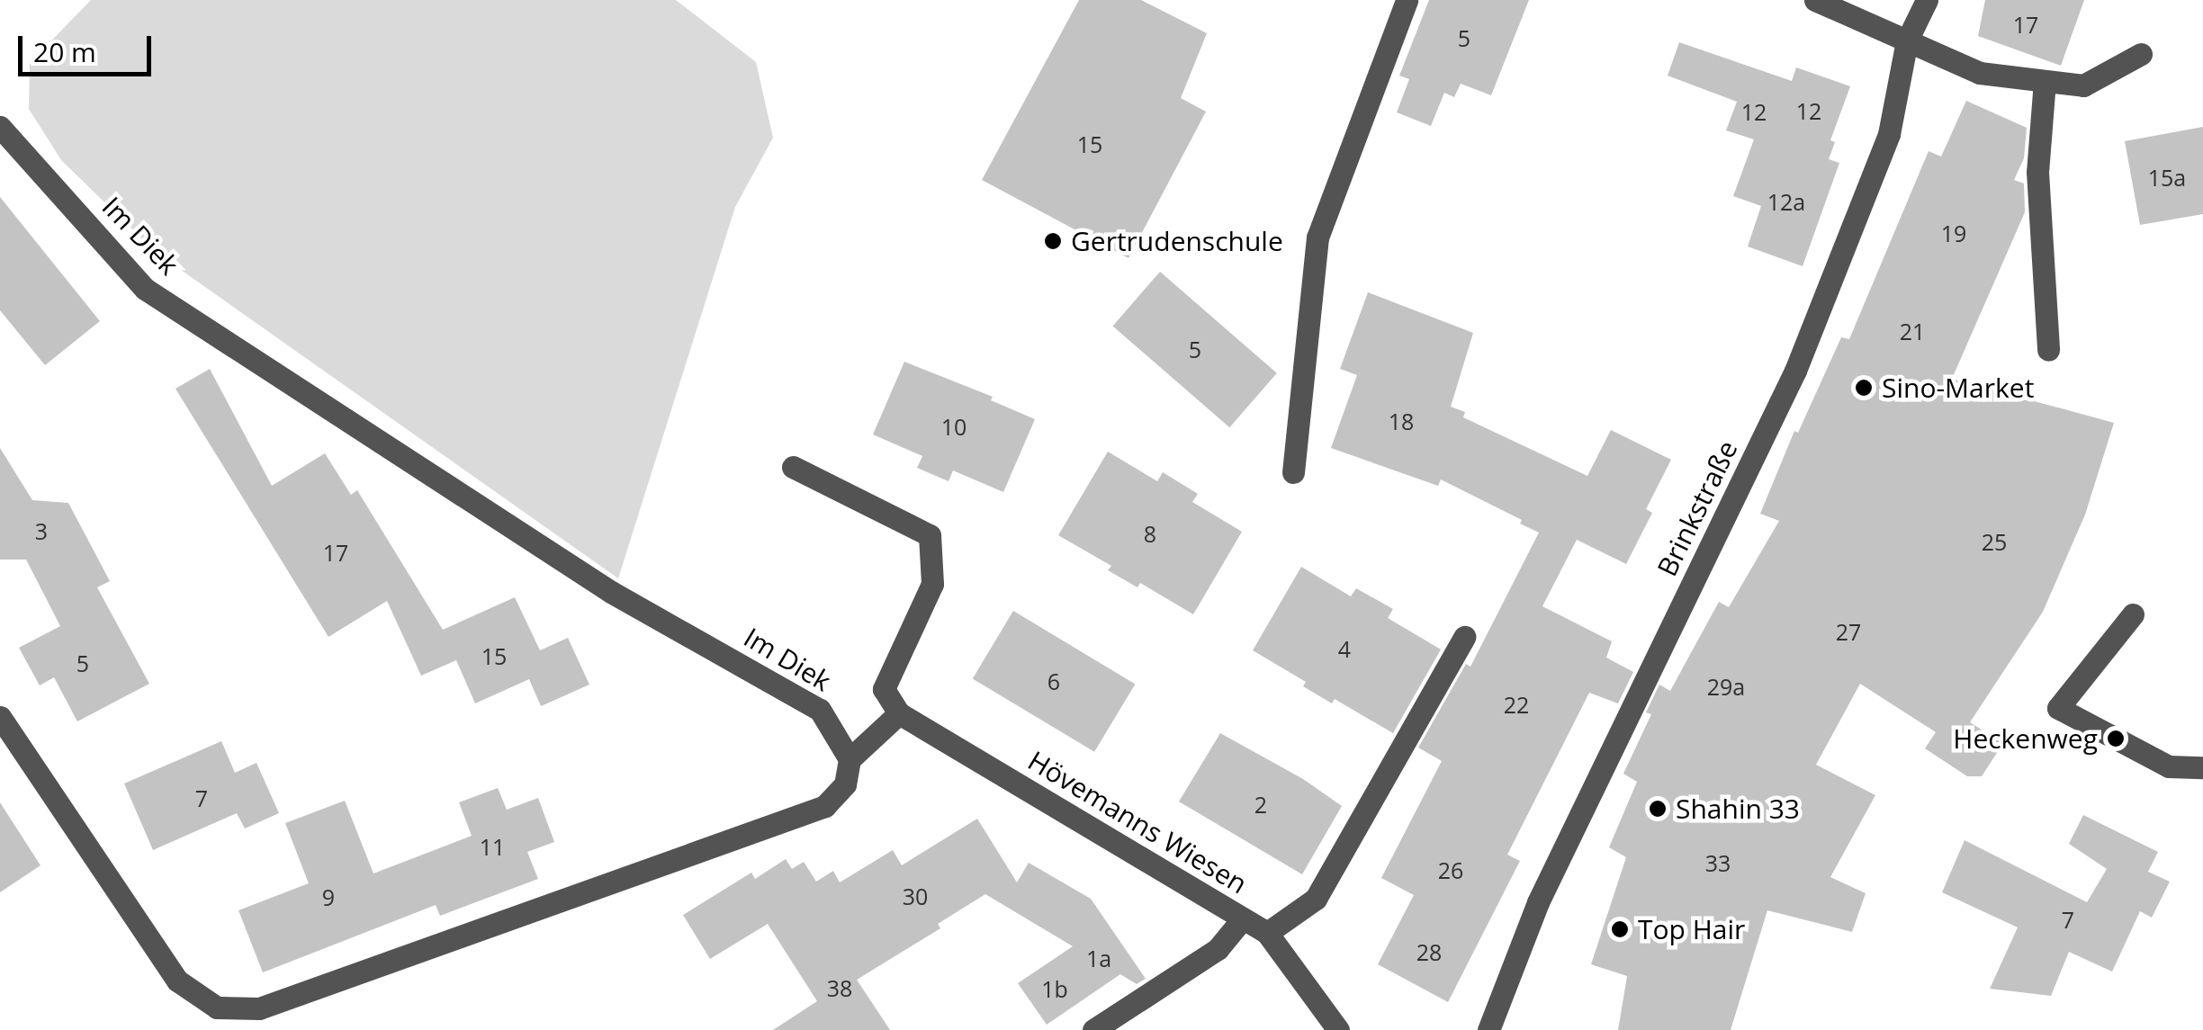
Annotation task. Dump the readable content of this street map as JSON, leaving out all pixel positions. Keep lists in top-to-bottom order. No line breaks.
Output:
{"streets":{"street":["Im Diek","Brinkstraße","Hövemanns Wiesen"]},"places":["Gertrudenschule","Sino-Market","Heckenweg","Shahin 33","Top Hair"],"house_numbers":["17","5","12","12","15","15a","12a","19","21","5","18","10","3","8","25","17","27","4","15","5","6","29a","22","7","2","11","33","26","30","9","7","28","1a","38","1b"],"scale_bar":"20 m"}
